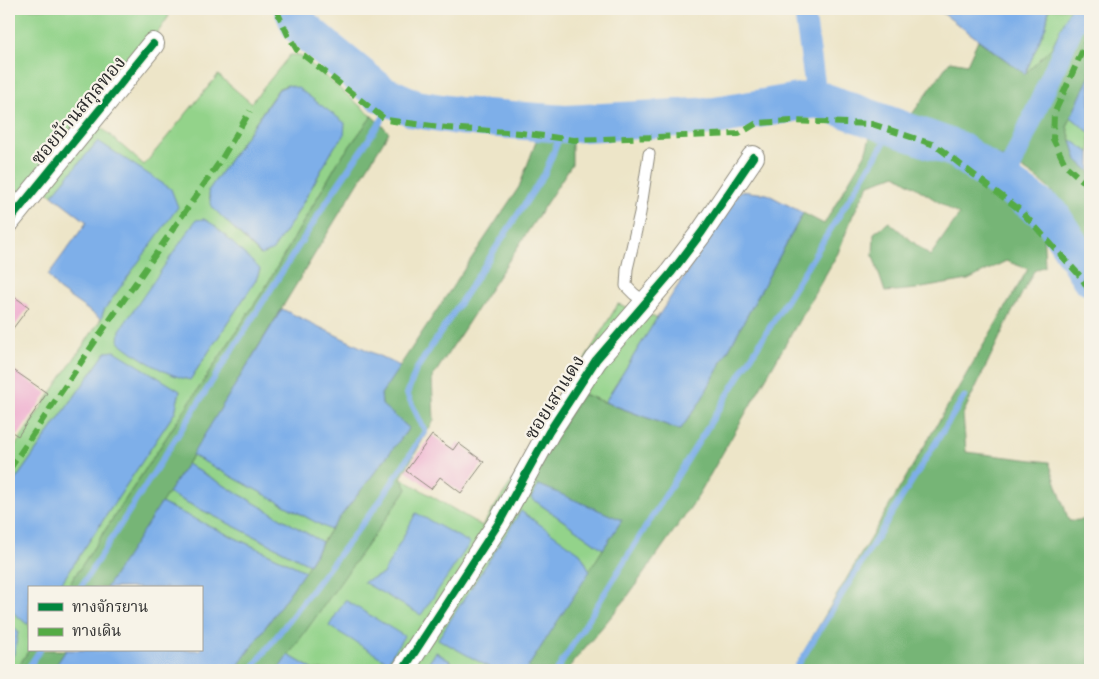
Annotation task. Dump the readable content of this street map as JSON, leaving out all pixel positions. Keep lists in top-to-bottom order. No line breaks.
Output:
{"streets":{"street":["ซอยบ้านสกุลทอง","ซอยเสาแดง"]},"legend":["ทางจักรยาน","ทางเดิน"]}
